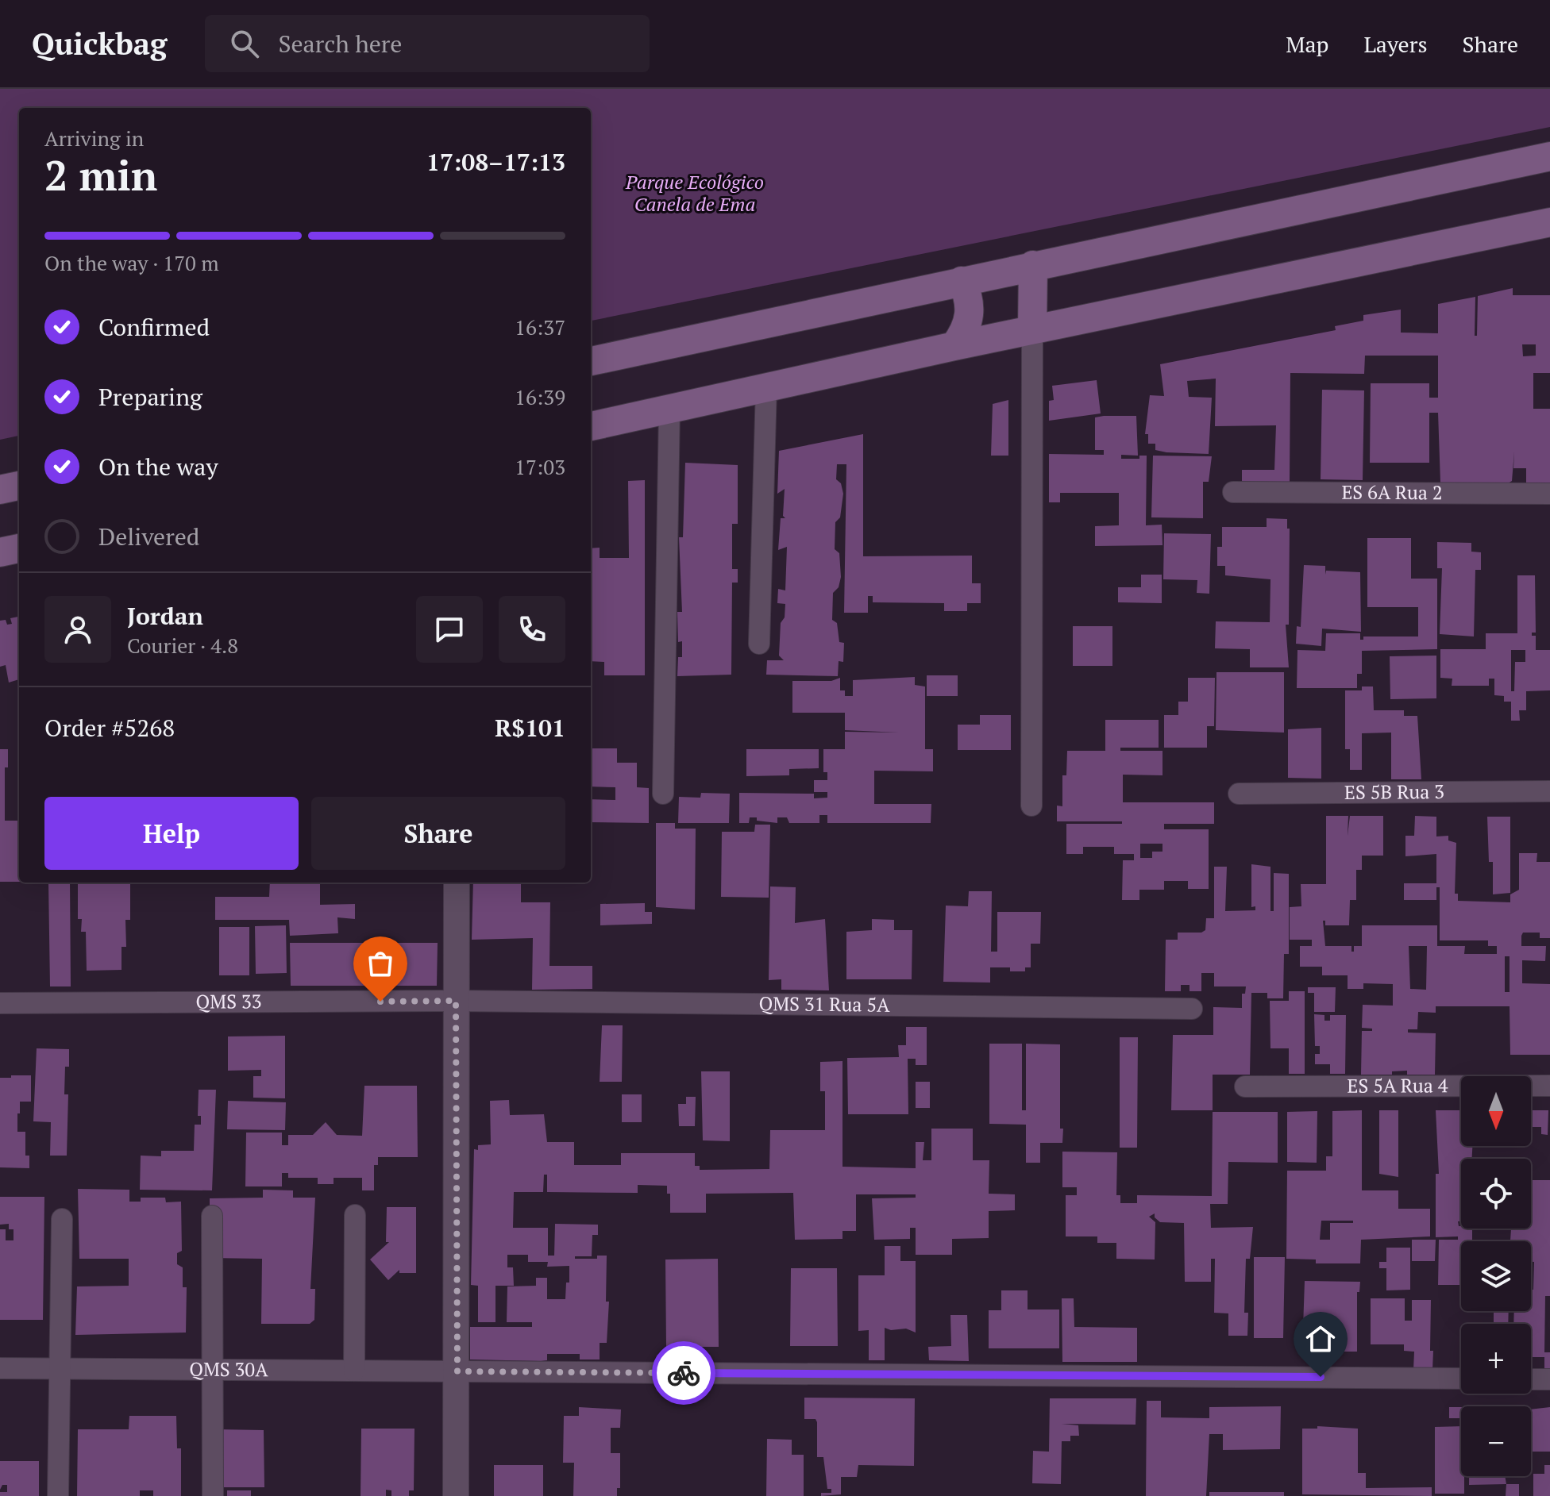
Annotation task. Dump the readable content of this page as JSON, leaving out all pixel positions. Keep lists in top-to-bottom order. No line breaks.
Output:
{"streets":{"street":["ES 6A Rua 2","ES 5B Rua 3","QMS 33","QMS 31 Rua 5A","ES 5A Rua 4","QMS 30A"]},"crossings":[["QMS 33","QMS 31 Rua 5A"]],"parks":["Parque Ecológico Canela de Ema"],"north":"bottom","page":{"header":"Quickbag","search":"Search here","nav":["Map","Layers","Share"],"heading":["2 min","Arriving in","17:08–17:13"],"panel":["Jordan","Courier · 4.8","Order #5268","R$101"],"bar":"On the way · 170 m","list":[["Confirmed","16:37"],["Preparing","16:39"],["On the way","17:03"],"Delivered"],"buttons":["Help","Share"],"map_buttons":["+","−"]}}
